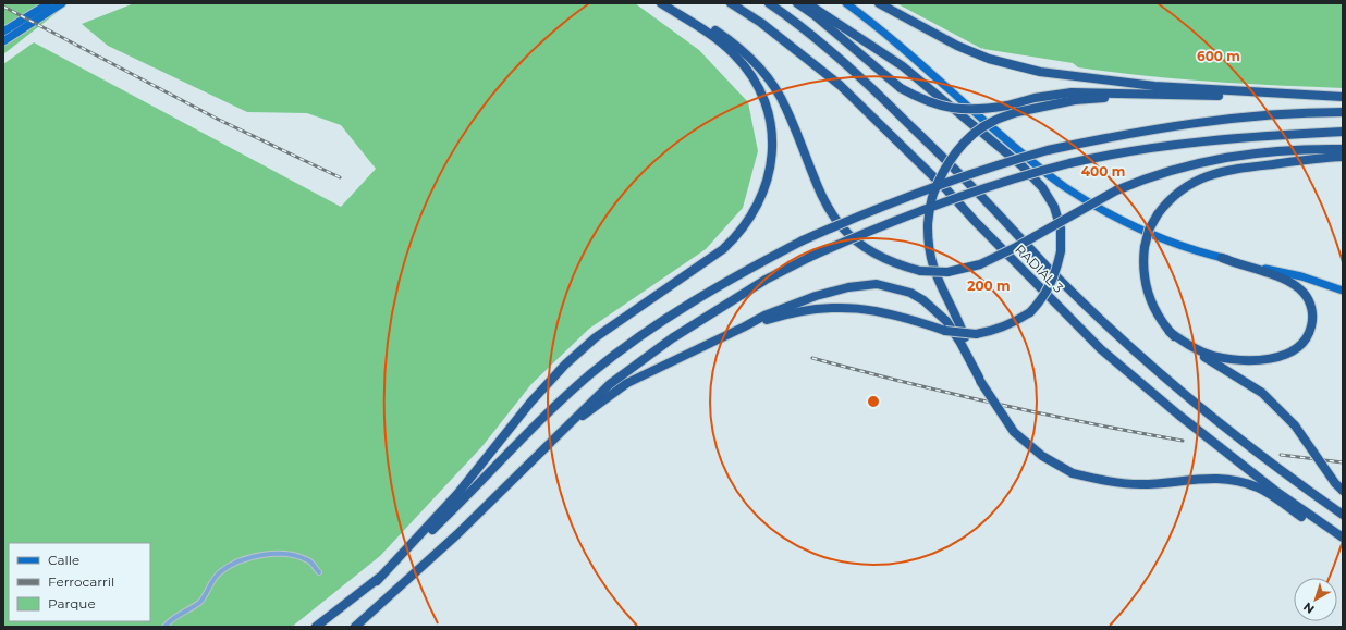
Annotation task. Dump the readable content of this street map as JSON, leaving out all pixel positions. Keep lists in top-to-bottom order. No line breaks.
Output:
{"streets":{"highway":["RADIAL 3"]},"legend":["Calle","Ferrocarril","Parque"],"north":"bottom left","rings":["600 m","400 m","200 m"]}
